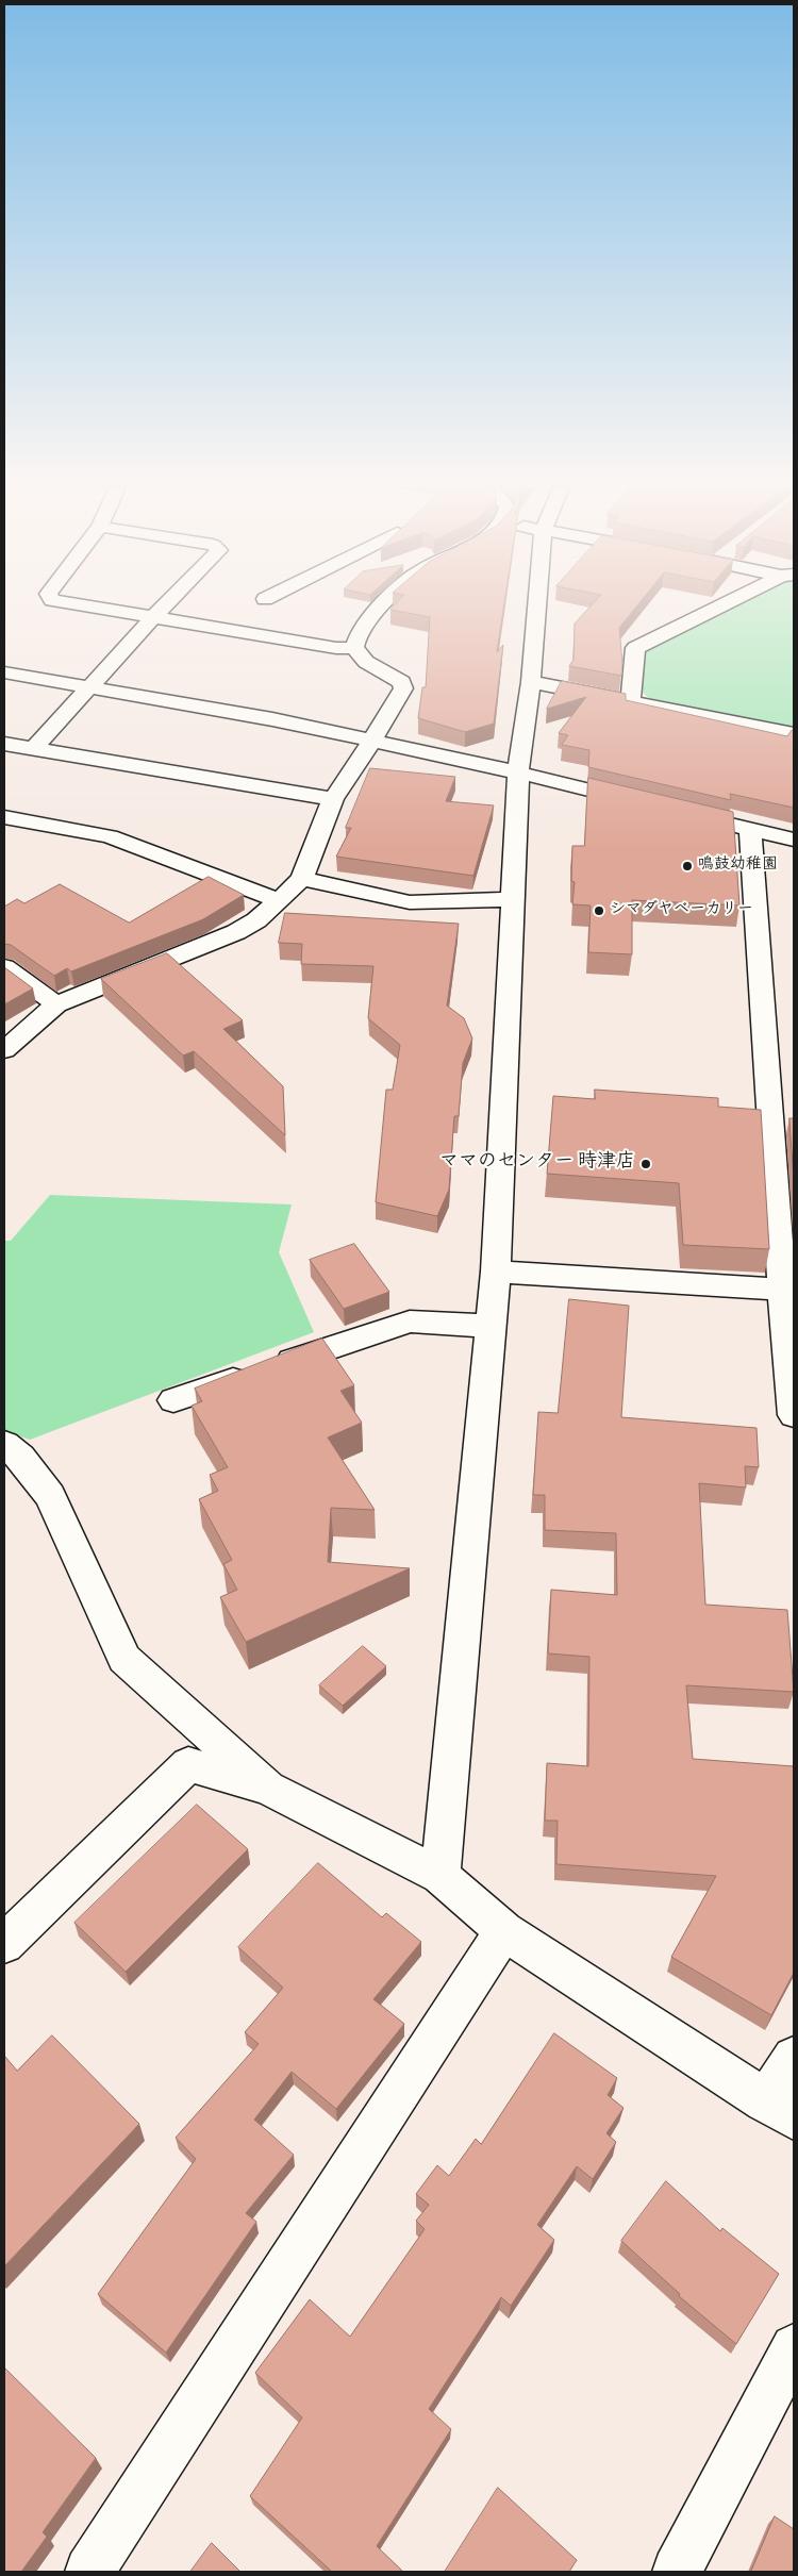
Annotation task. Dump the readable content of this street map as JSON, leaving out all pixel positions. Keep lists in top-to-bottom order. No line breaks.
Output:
{"places":["鳴鼓幼稚園","シマダヤベーカリー","ママのセンター 時津店"]}
